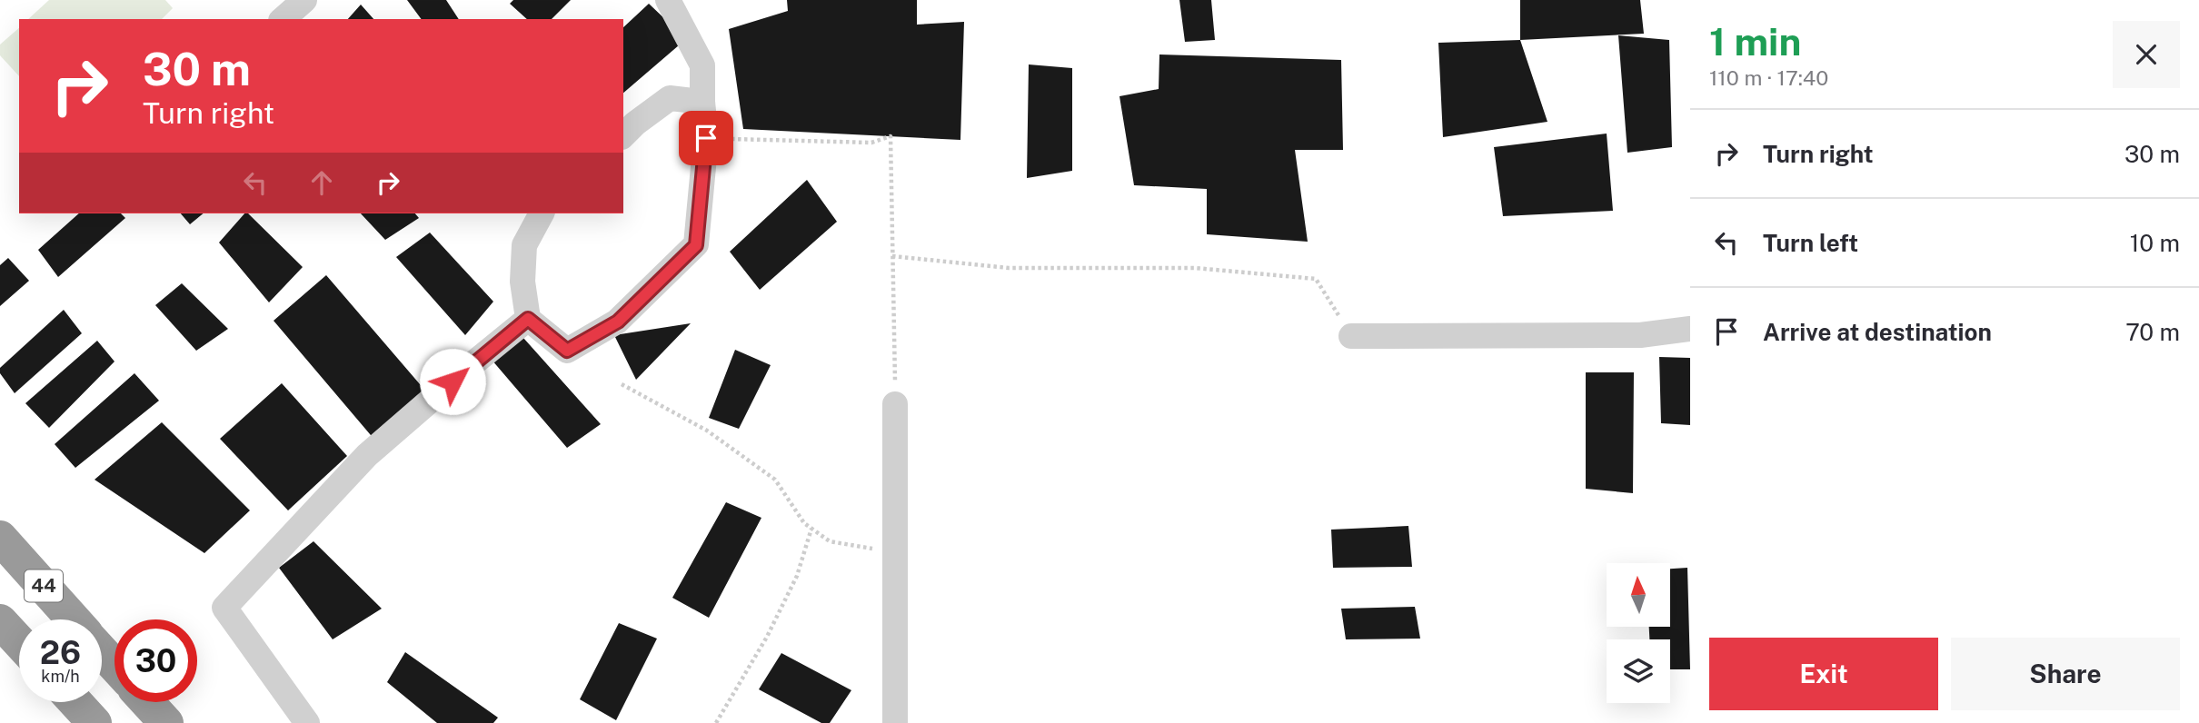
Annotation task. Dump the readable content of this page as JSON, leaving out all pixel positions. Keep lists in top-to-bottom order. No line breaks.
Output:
{"streets":{"highway":["44"]},"north":"top","page":{"heading":["1 min","110 m · 17:40"],"turn":["30 m","Turn right"],"list":[{"name":"Turn right","value":"30 m"},{"name":"Turn left","value":"10 m"},{"name":"Arrive at destination","value":"70 m"}],"speed":"26 km/h","limit":"30","buttons":["Exit","Share"]}}
